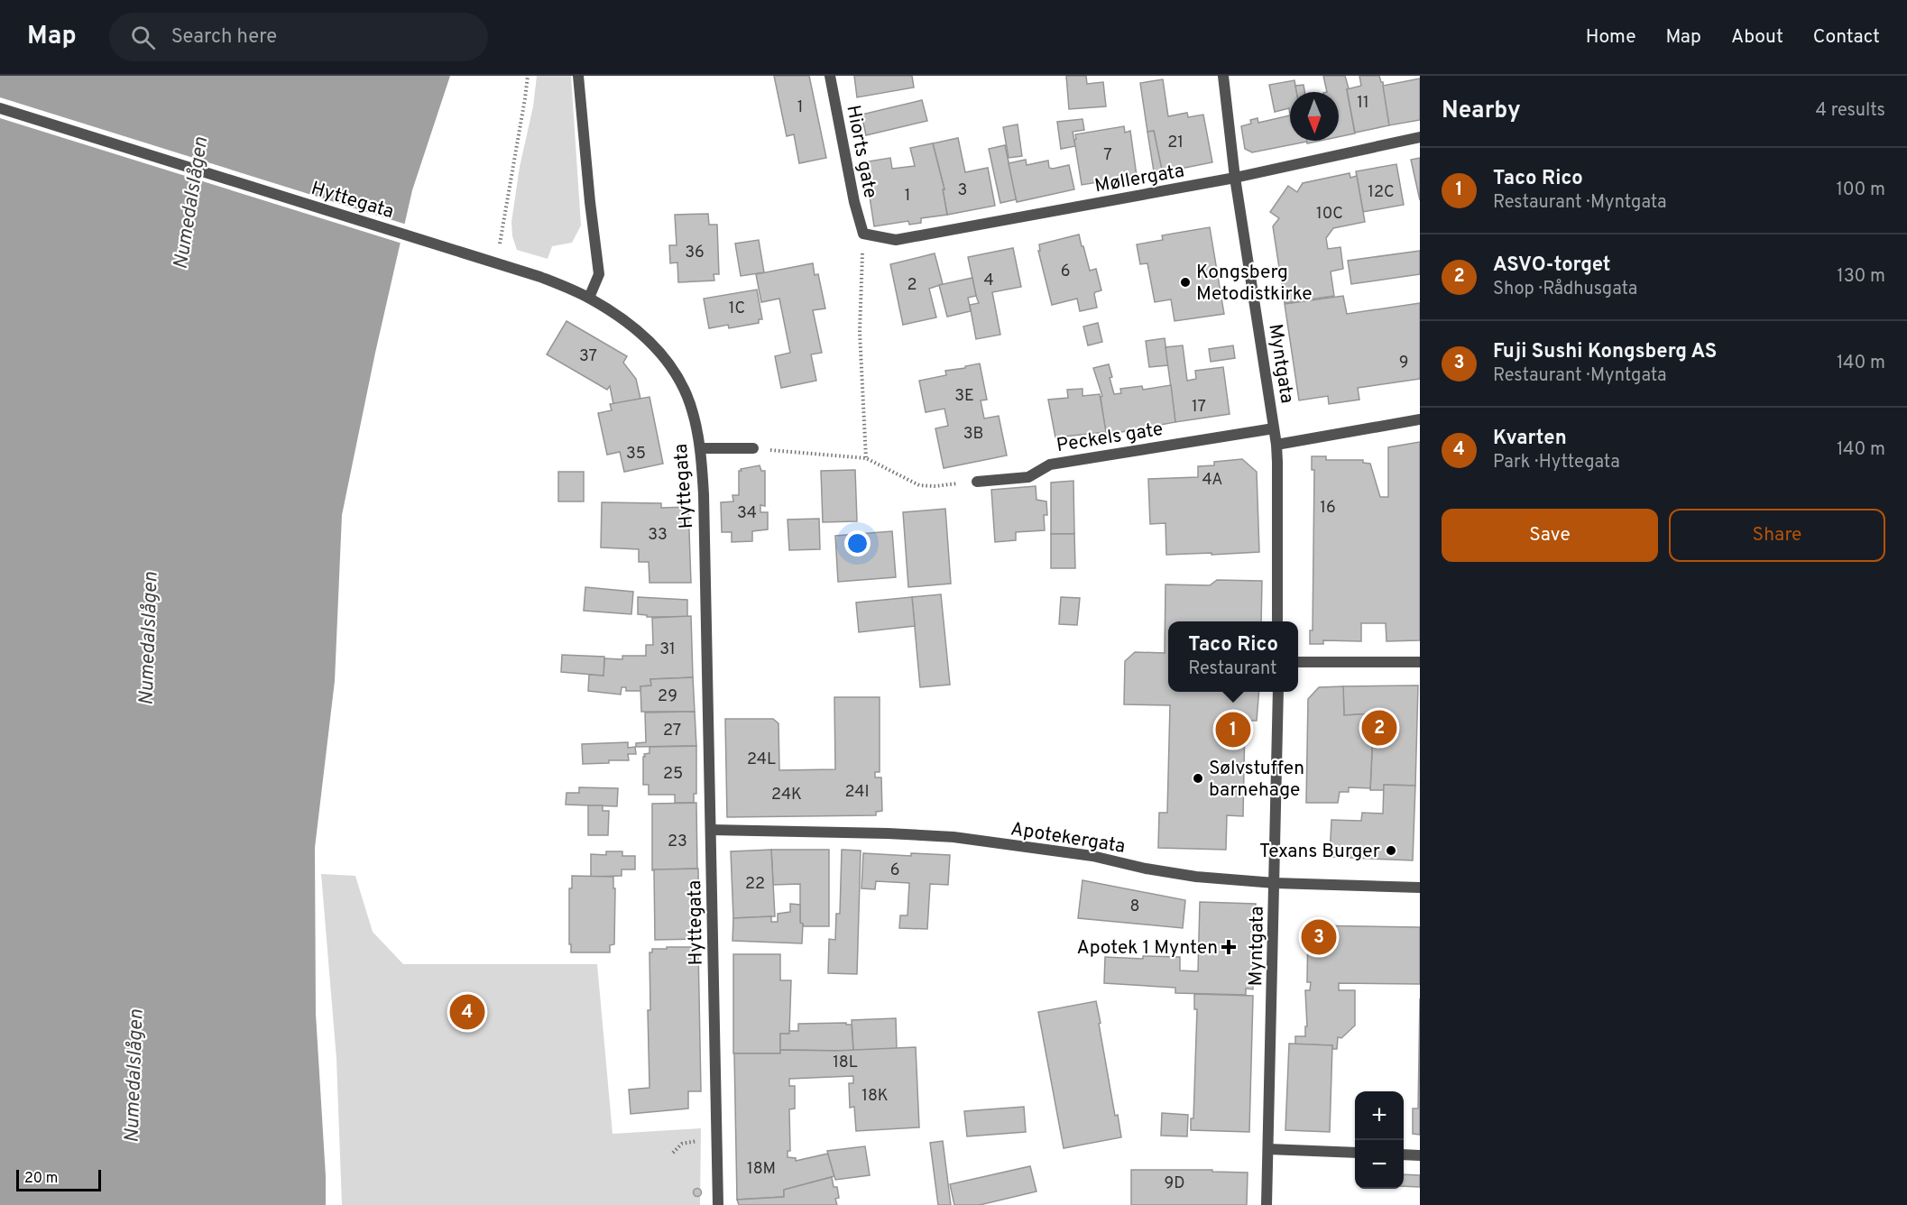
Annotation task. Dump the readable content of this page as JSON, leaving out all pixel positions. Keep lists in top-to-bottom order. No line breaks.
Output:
{"streets":{"street":["Hiorts gate","Møllergata","Hyttegata","Myntgata","Peckels gate","Apotekergata"]},"crossings":[["Hiorts gate","Møllergata"],["Møllergata","Myntgata"],["Hyttegata","Apotekergata"],["Myntgata","Peckels gate"],["Myntgata","Apotekergata"]],"water":["Numedalslågen"],"places":{"other":["Kongsberg Metodistkirke","Sølvstuffen barnehage","Texans Burger"],"health":["Apotek 1 Mynten"]},"house_numbers":["11","1","21","7","3","12C","1","10C","36","6","4","2","1C","37","9","3E","17","3B","35","4A","16","34","33","31","29","27","24L","25","24I","24K","23","6","22","8","18L","18K","18M","9D"],"scale_bar":"20 m","north":"bottom","page":{"header":"Map","search":"Search here","nav":["Home","Map","About","Contact"],"heading":["Nearby","4 results"],"list":[{"mark":"1","name":"Taco Rico","note":"Restaurant · Myntgata","value":"100 m"},{"mark":"2","name":"ASVO-torget","note":"Shop · Rådhusgata","value":"130 m"},{"mark":"3","name":"Fuji Sushi Kongsberg AS","note":"Restaurant · Myntgata","value":"140 m"},{"mark":"4","name":"Kvarten","note":"Park · Hyttegata","value":"140 m"}],"buttons":["Save","Share"],"popup":["Taco Rico","Restaurant"],"pins":["2","1","3","4"],"map_buttons":["+","−"],"scale":"20 m"}}
